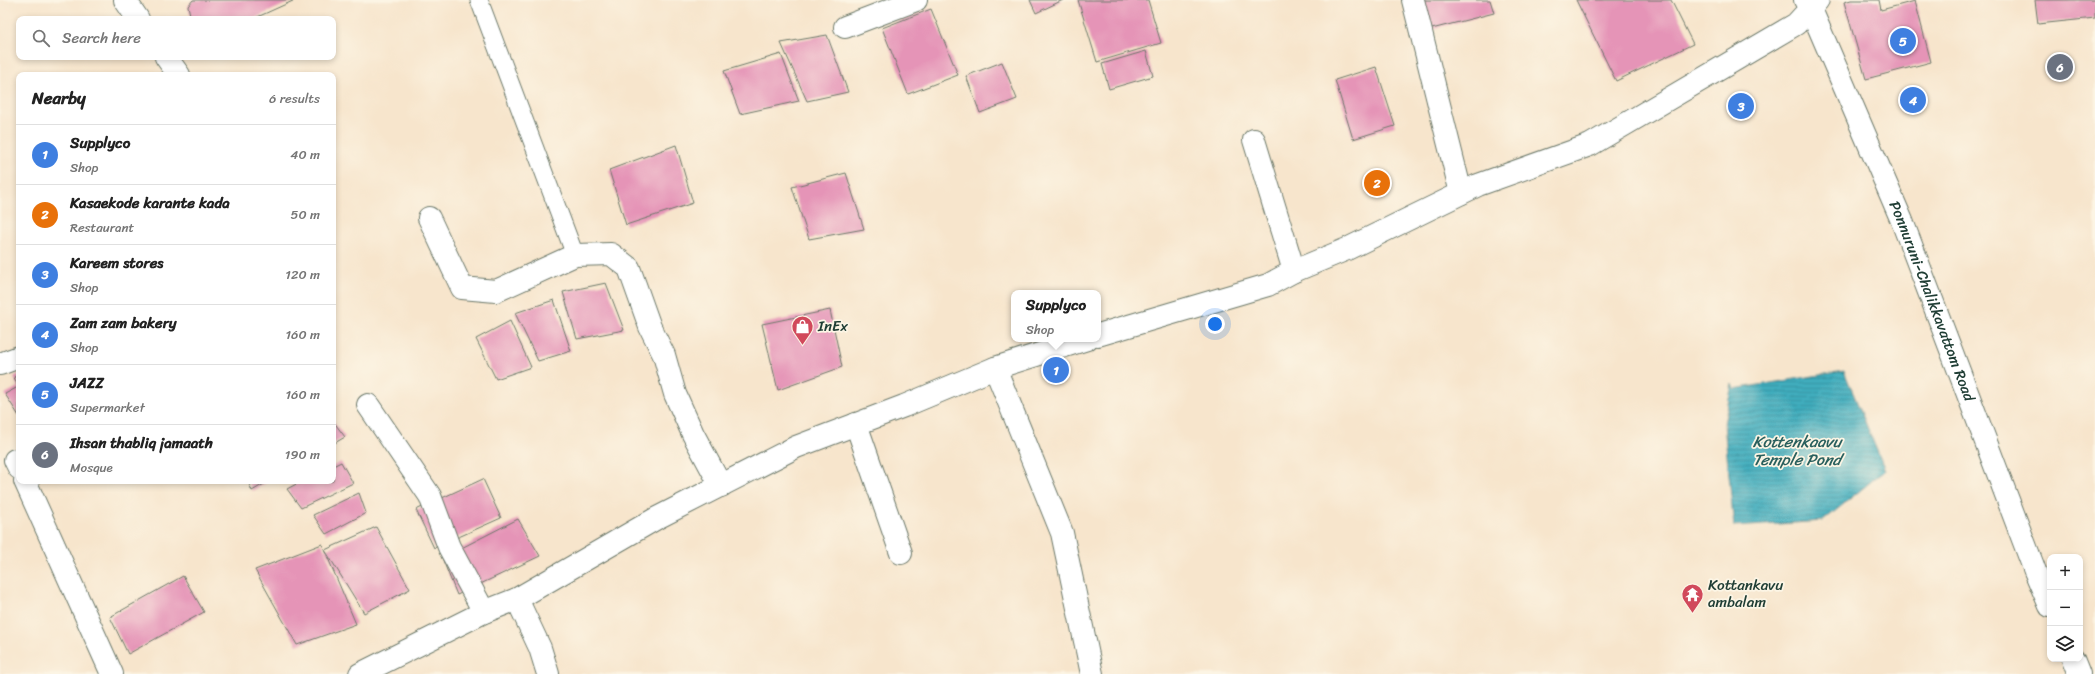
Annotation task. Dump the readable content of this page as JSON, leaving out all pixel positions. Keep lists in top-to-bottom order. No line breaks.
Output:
{"streets":{"street":["Ponnuruni-Chalikkavattom Road"]},"water":["Kottenkaavu Temple Pond"],"places":{"shop":["InEx"],"temple":["Kottankavu ambalam"]},"page":{"search":"Search here","pins":["5","6","4","3","2","1"],"heading":["Nearby","6 results"],"list":[{"mark":"1","name":"Supplyco","note":"Shop","value":"40 m"},{"mark":"2","name":"Kasaekode karante kada","note":"Restaurant","value":"50 m"},{"mark":"3","name":"Kareem stores","note":"Shop","value":"120 m"},{"mark":"4","name":"Zam zam bakery","note":"Shop","value":"160 m"},{"mark":"5","name":"JAZZ","note":"Supermarket","value":"160 m"},{"mark":"6","name":"Ihsan thabliq jamaath","note":"Mosque","value":"190 m"}],"popup":["Supplyco","Shop"],"map_buttons":["+","−"]}}
